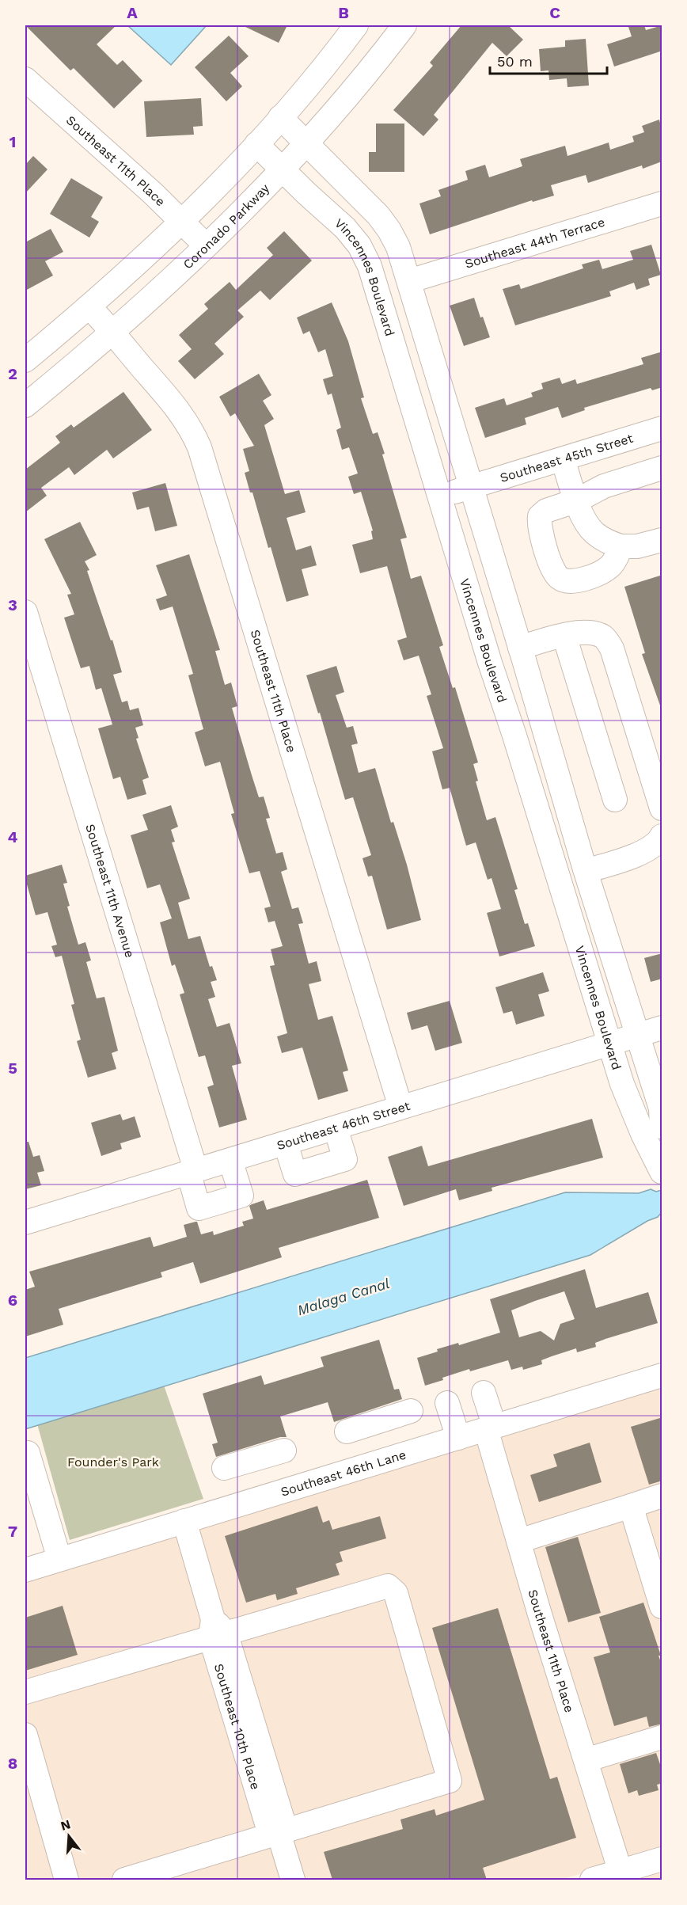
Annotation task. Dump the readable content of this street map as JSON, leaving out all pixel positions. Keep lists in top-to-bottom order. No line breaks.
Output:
{"streets":{"street":["Southeast 11th Place","Coronado Parkway","Southeast 44th Terrace","Vincennes Boulevard","Southeast 45th Street","Southeast 11th Avenue","Southeast 46th Street","Southeast 46th Lane","Southeast 10th Place"]},"crossings":[["Southeast 11th Place","Coronado Parkway"],["Southeast 11th Place","Southeast 46th Street"],["Southeast 11th Place","Southeast 46th Lane"],["Coronado Parkway","Vincennes Boulevard"],["Vincennes Boulevard","Southeast 45th Street"],["Vincennes Boulevard","Southeast 46th Street"],["Southeast 11th Avenue","Southeast 46th Street"],["Southeast 46th Lane","Southeast 10th Place"]],"water":["Malaga Canal"],"parks":["Founder's Park"],"scale_bar":"50 m","north":"top","grid":{"columns":["A","B","C"],"rows":["1","2","3","4","5","6","7","8"]}}
